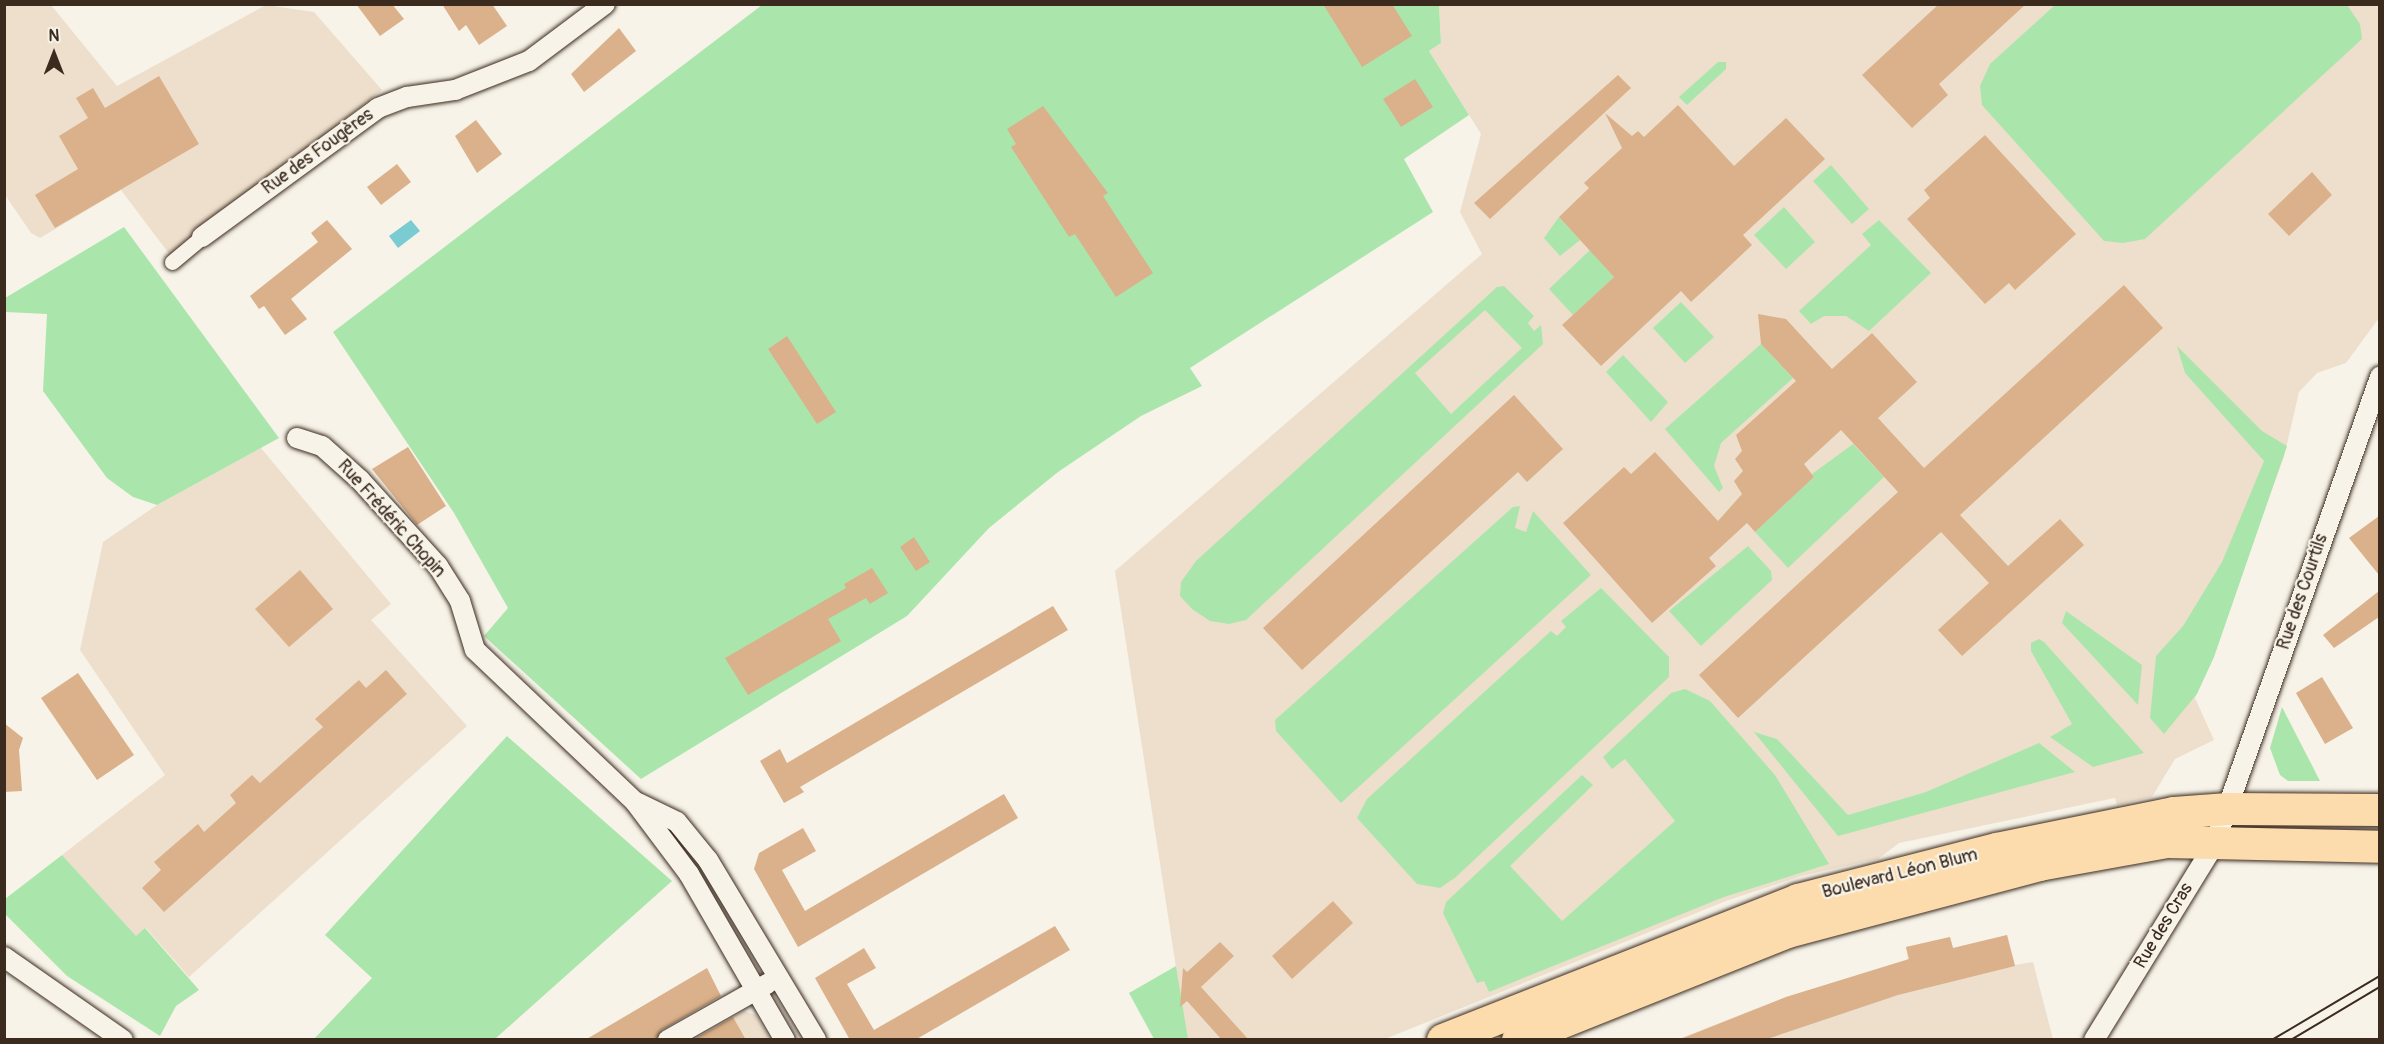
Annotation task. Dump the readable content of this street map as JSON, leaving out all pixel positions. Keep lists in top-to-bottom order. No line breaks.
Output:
{"streets":{"main road":["Boulevard Léon Blum"],"street":["Rue des Fougères","Rue Frédéric Chopin","Rue des Courtils","Rue des Cras"]},"crossings":[["Rue des Courtils","Boulevard Léon Blum"],["Rue des Courtils","Rue des Cras"],["Boulevard Léon Blum","Rue des Cras"]],"north":"top"}
